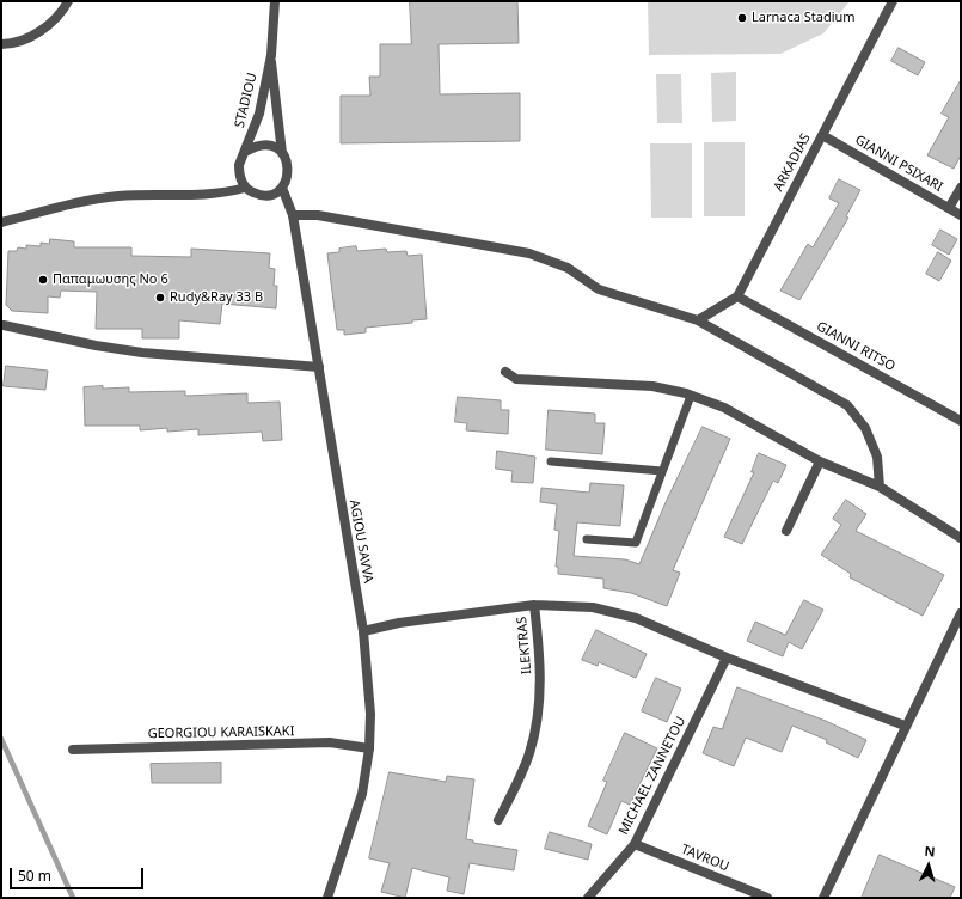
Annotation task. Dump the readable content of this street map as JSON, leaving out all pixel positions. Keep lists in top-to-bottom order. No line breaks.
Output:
{"streets":{"street":["STADIOU","ARKADIAS","GIANNI PSIXARI","GIANNI RITSO","AGIOU SAVVA","ILEKTRAS","GEORGIOU KARAISKAKI","MICHAEL ZANNETOU","TAVROU"]},"crossings":[["STADIOU","AGIOU SAVVA"],["ARKADIAS","GIANNI PSIXARI"],["ARKADIAS","GIANNI RITSO"],["AGIOU SAVVA","ILEKTRAS"],["AGIOU SAVVA","GEORGIOU KARAISKAKI"],["MICHAEL ZANNETOU","TAVROU"]],"places":["Larnaca Stadium","Παπαμωυσης No 6","Rudy&Ray 33 B"],"scale_bar":"50 m","north":"top"}
